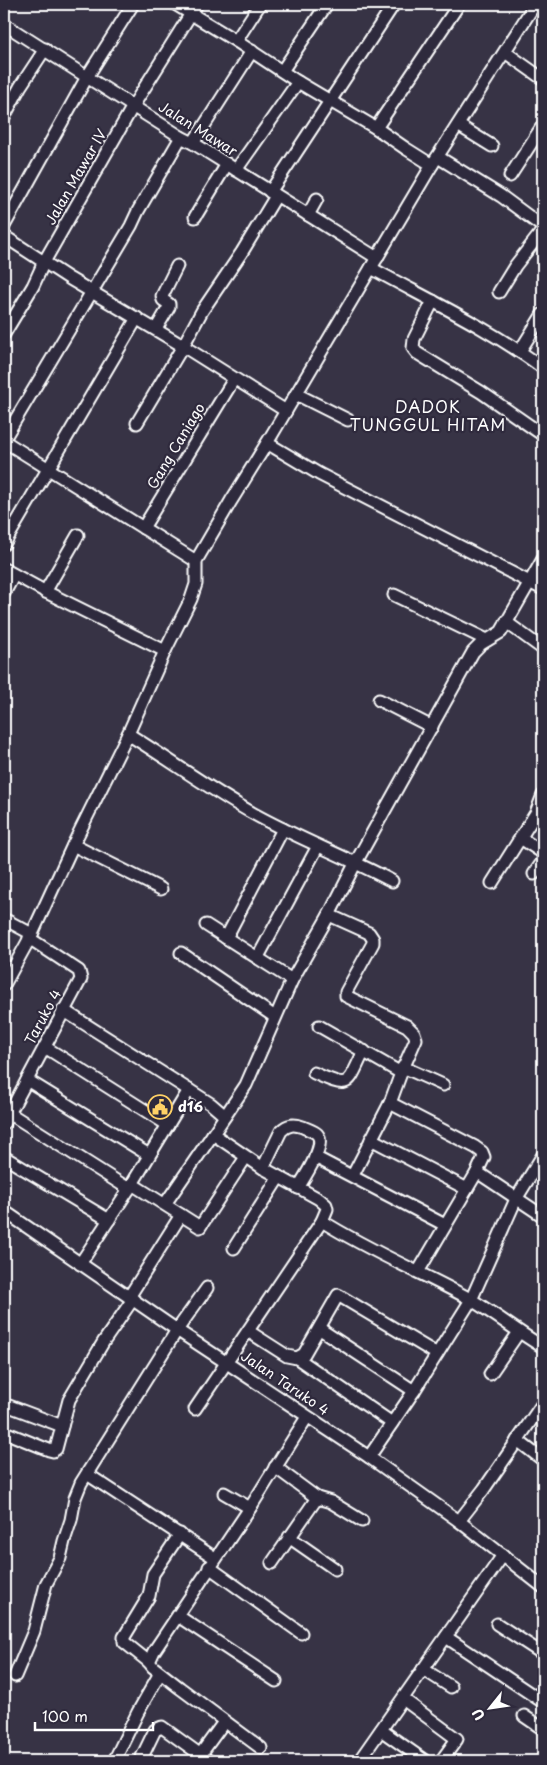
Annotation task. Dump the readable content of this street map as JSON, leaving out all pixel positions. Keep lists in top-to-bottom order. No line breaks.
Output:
{"streets":{"street":["Jalan Mawar","Jalan Mawar IV","Gang Caniago","Taruko 4","Jalan Taruko 4"]},"crossings":[["Jalan Mawar","Jalan Mawar IV"]],"districts":["DADOK TUNGGUL HITAM"],"places":{"public building":["d16"]},"scale_bar":"100 m","north":"bottom left"}
